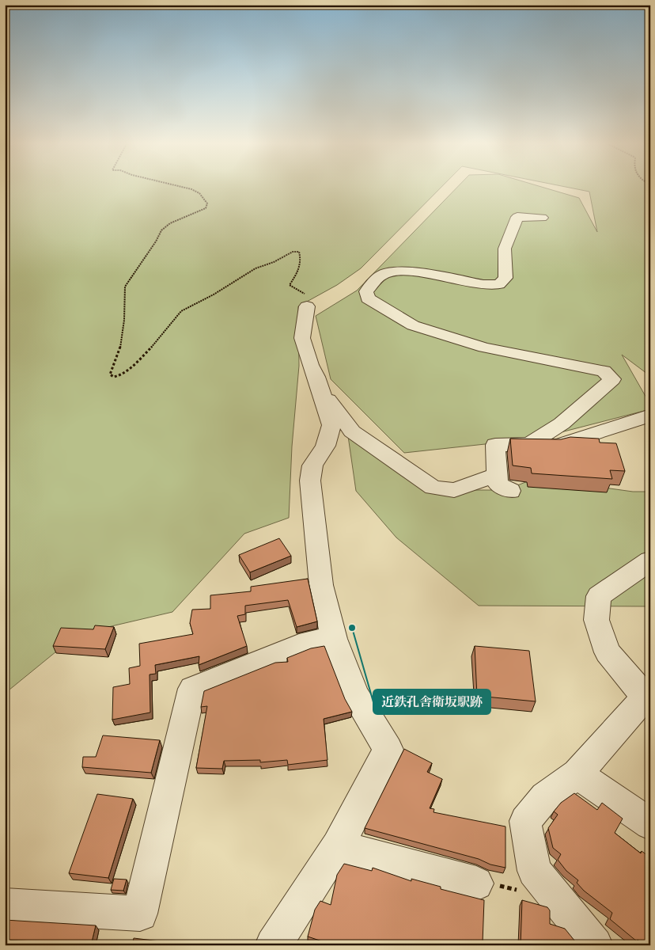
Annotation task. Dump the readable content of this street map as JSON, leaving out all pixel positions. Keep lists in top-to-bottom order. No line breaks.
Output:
{"places":["近鉄孔舎衛坂駅跡"]}
